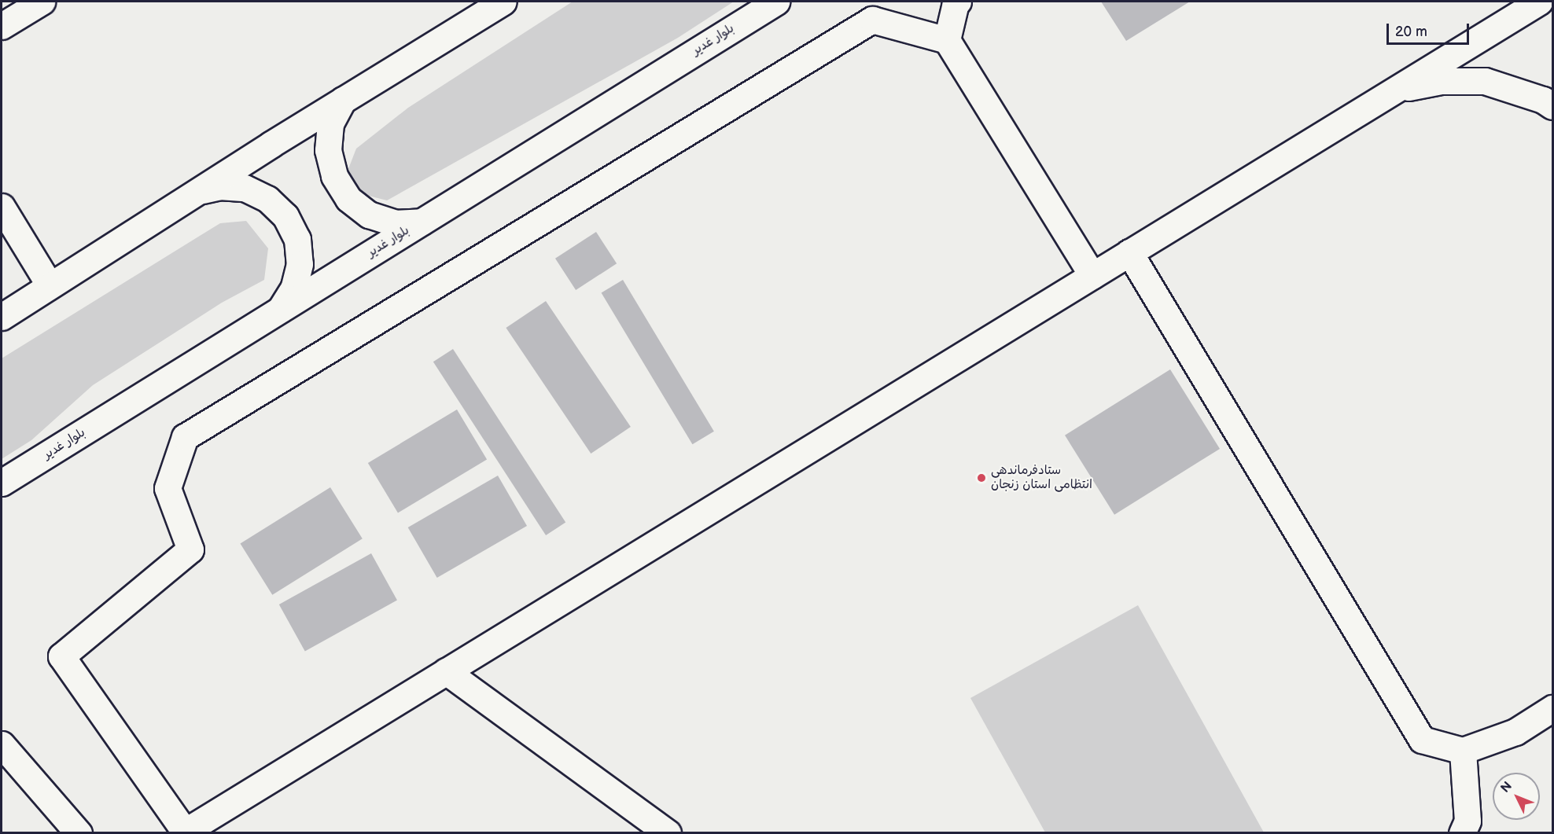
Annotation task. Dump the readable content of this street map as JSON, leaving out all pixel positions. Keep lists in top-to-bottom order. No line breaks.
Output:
{"streets":{"main road":["بلوار غدیر"]},"places":["ستادفرماندهی انتظامی استان زنجان"],"scale_bar":"20 m","north":"top left"}
